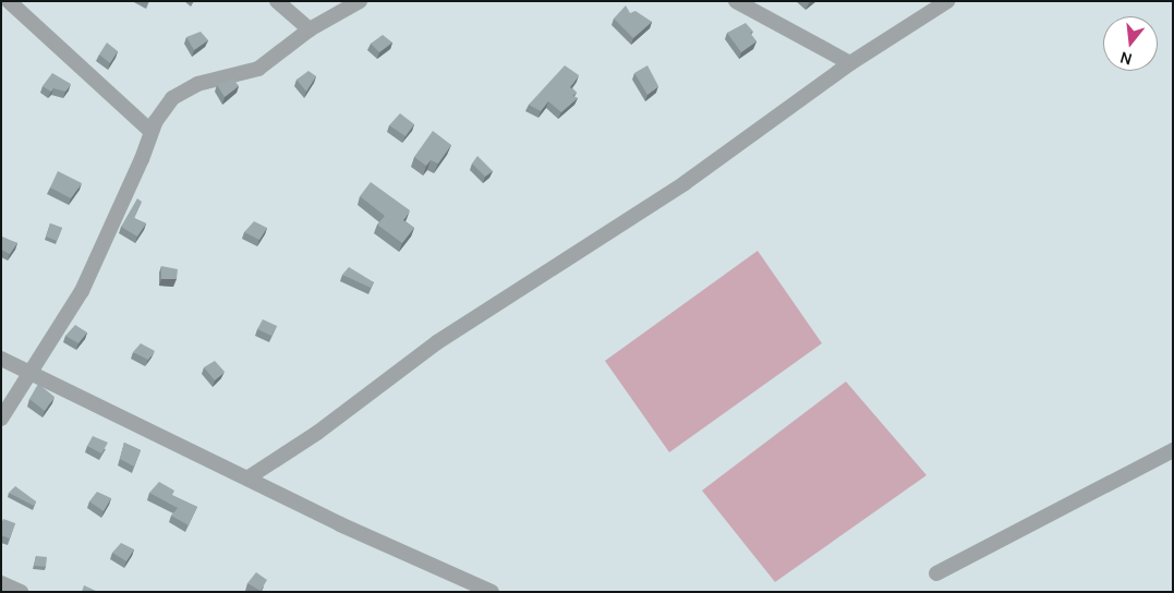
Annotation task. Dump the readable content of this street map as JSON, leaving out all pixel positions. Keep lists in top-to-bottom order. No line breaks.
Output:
{"north":"bottom"}
